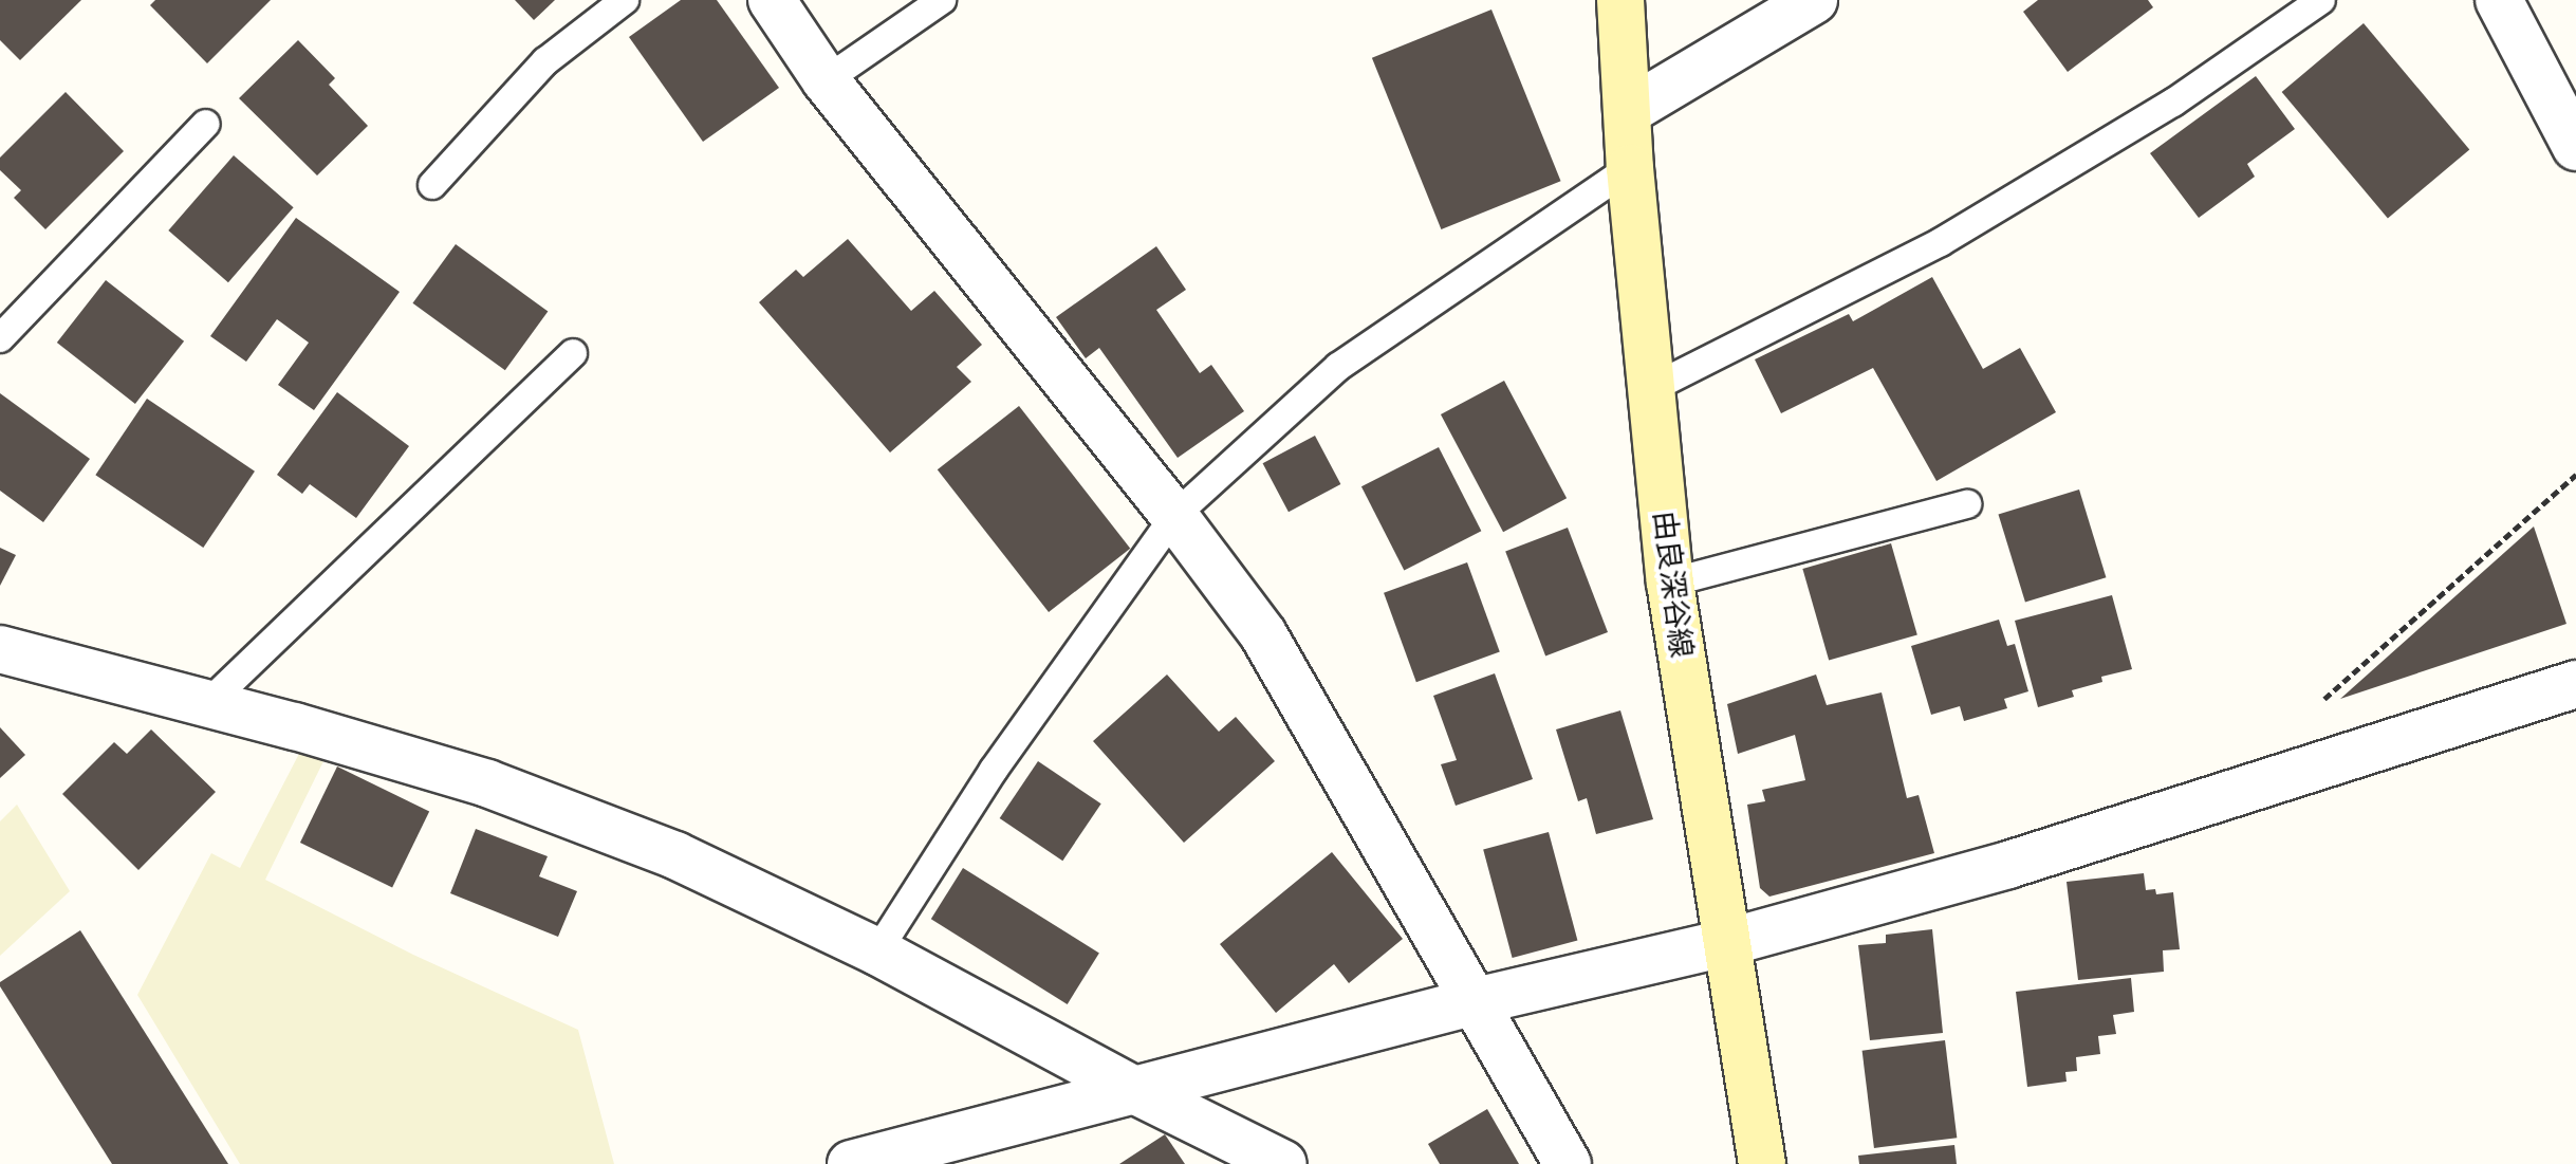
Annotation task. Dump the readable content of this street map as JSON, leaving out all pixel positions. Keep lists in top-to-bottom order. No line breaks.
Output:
{"streets":{"main road":["由良深谷線"]}}
